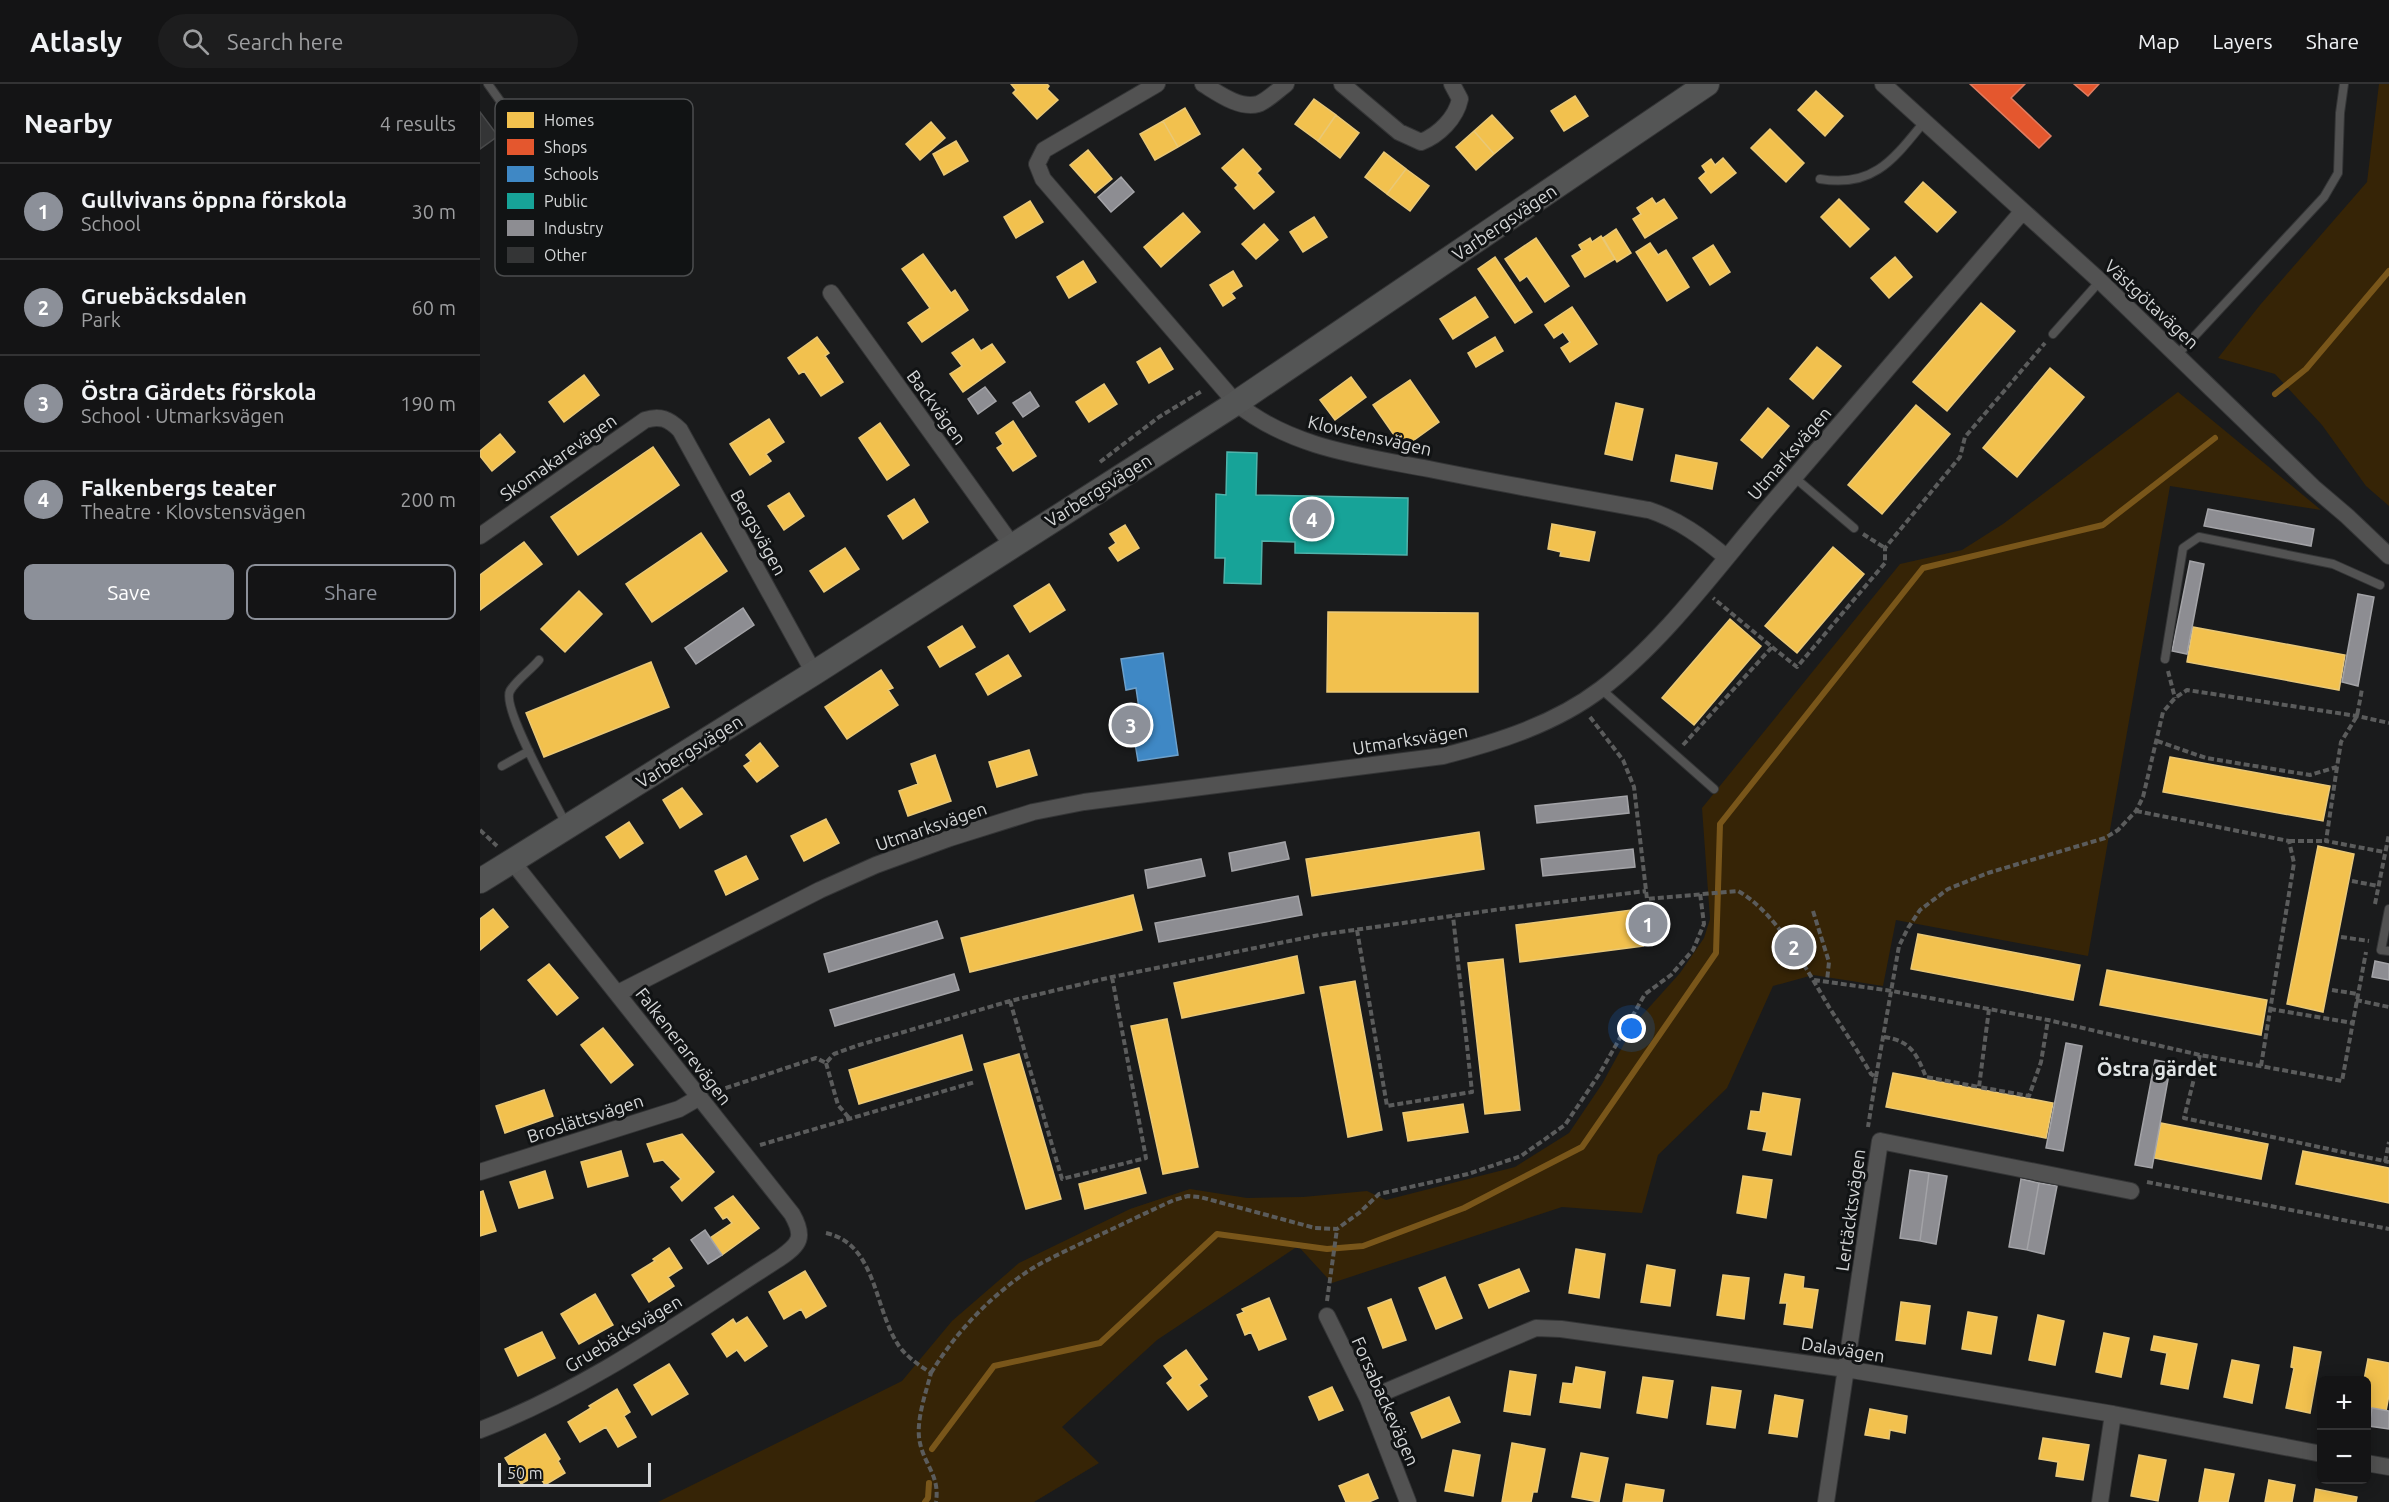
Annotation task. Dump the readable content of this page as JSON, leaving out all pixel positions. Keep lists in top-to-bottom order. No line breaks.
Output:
{"streets":{"main road":["Varbergsvägen"],"street":["Västgötavägen","Backvägen","Klovstensvägen","Utmarksvägen","Skomakarevägen","Bergsvägen","Falkenerarevägen","Broslättsvägen","Lertäcktsvägen","Gruebäcksvägen","Dalavägen","Forsabackevägen"]},"crossings":[["Varbergsvägen","Backvägen"],["Varbergsvägen","Klovstensvägen"],["Varbergsvägen","Bergsvägen"],["Varbergsvägen","Falkenerarevägen"],["Västgötavägen","Utmarksvägen"],["Klovstensvägen","Utmarksvägen"],["Utmarksvägen","Falkenerarevägen"],["Skomakarevägen","Bergsvägen"],["Falkenerarevägen","Broslättsvägen"],["Falkenerarevägen","Gruebäcksvägen"],["Lertäcktsvägen","Dalavägen"],["Dalavägen","Forsabackevägen"]],"districts":["Östra gärdet"],"legend":["Homes","Shops","Schools","Public","Industry","Other"],"scale_bar":"50 m","page":{"header":"Atlasly","search":"Search here","nav":["Map","Layers","Share"],"heading":["Nearby","4 results"],"list":[{"mark":"1","name":"Gullvivans öppna förskola","note":"School","value":"30 m"},{"mark":"2","name":"Gruebäcksdalen","note":"Park","value":"60 m"},{"mark":"3","name":"Östra Gärdets förskola","note":"School · Utmarksvägen","value":"190 m"},{"mark":"4","name":"Falkenbergs teater","note":"Theatre · Klovstensvägen","value":"200 m"}],"pins":["4","3","1","2"],"buttons":["Save","Share"],"map_buttons":["+","−"],"scale":"50 m"}}
